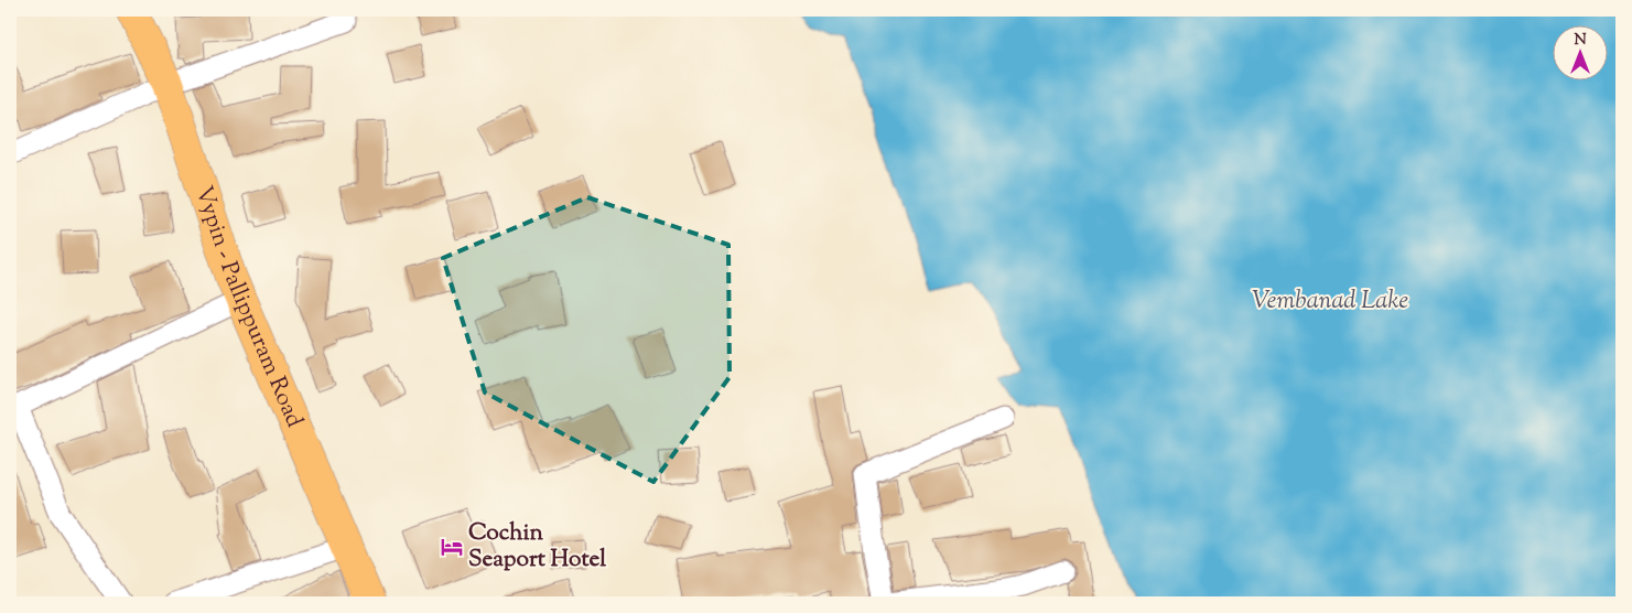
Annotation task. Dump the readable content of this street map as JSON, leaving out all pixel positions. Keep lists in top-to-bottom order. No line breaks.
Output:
{"streets":{"main road":["Vypin - Pallippuram Road"]},"water":["Vembanad Lake"],"places":{"hotel":["Cochin Seaport Hotel"]},"north":"top"}
